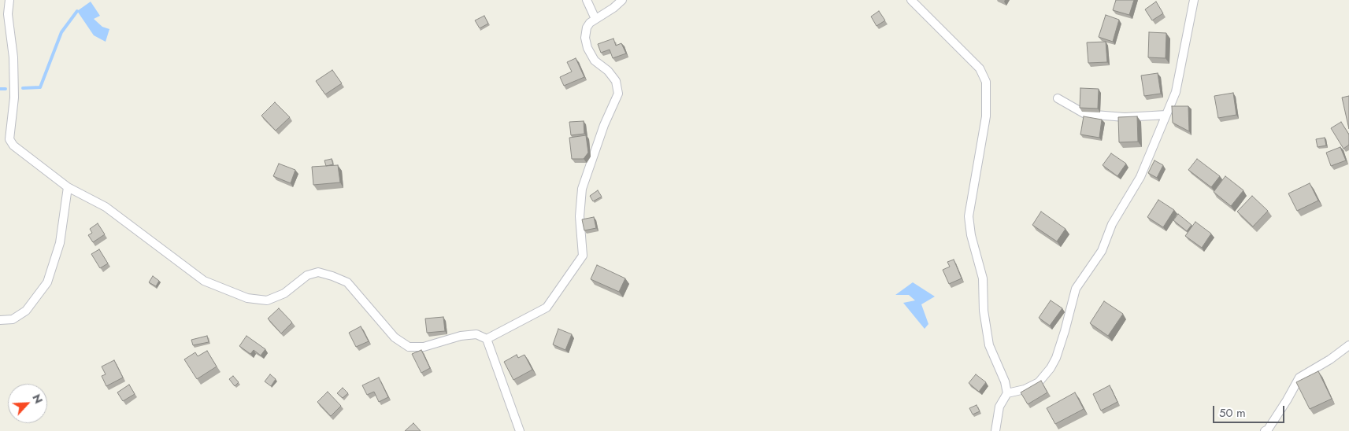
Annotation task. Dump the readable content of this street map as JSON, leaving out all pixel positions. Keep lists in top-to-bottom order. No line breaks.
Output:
{"scale_bar":"50 m","north":"top right"}
